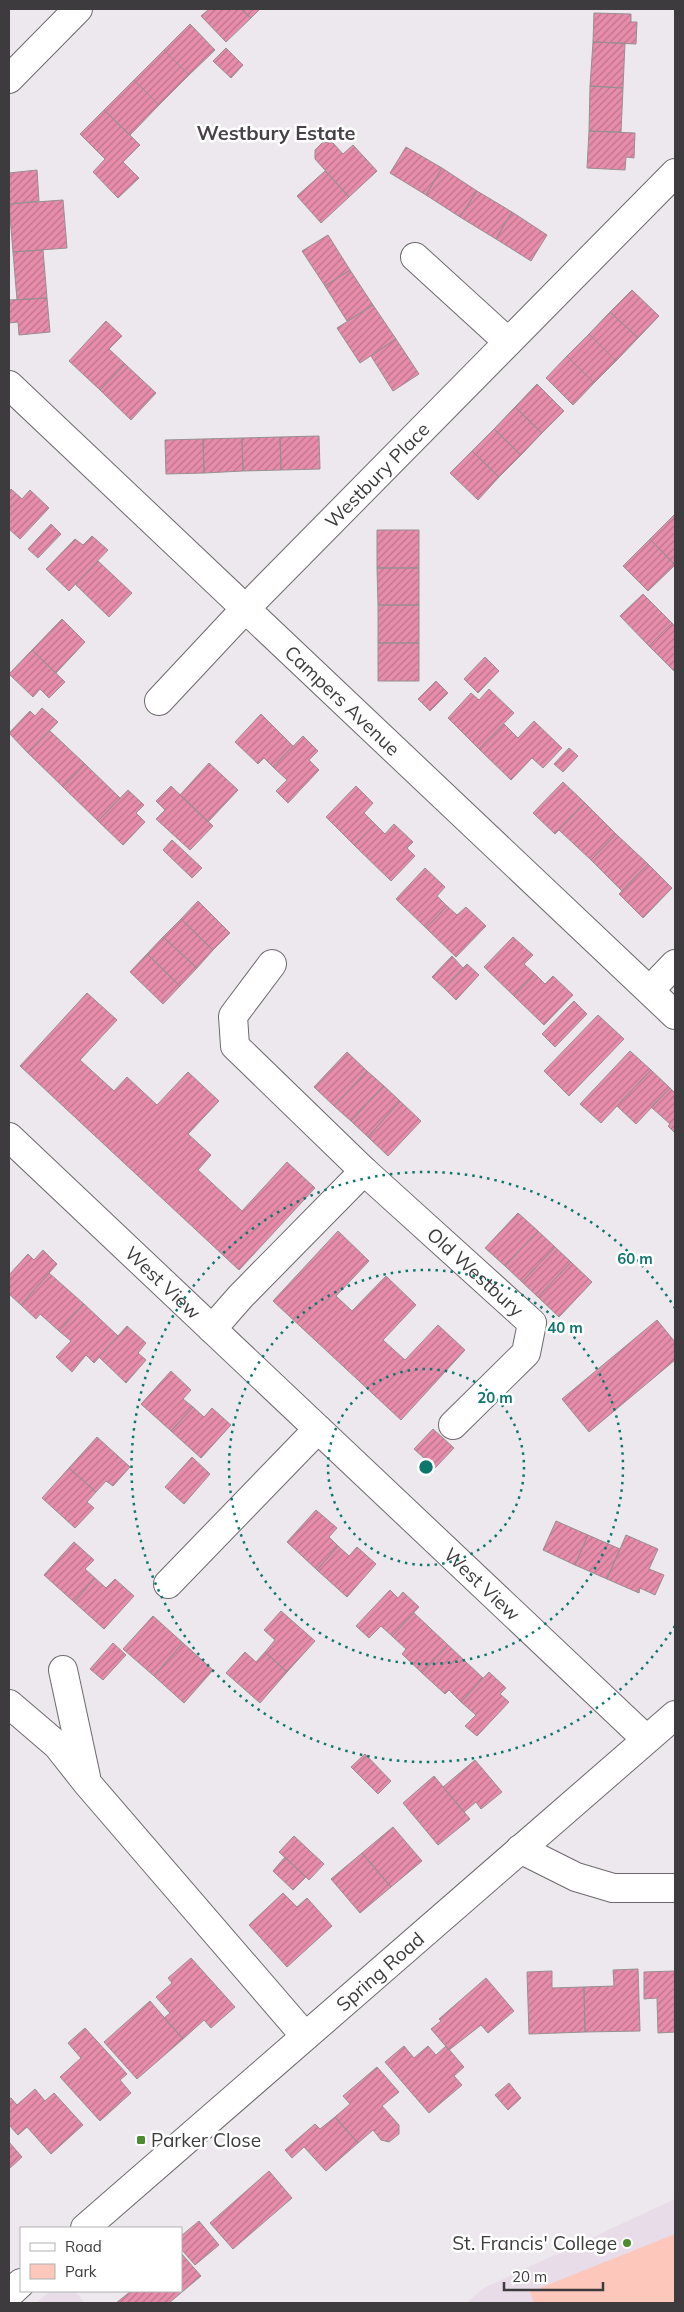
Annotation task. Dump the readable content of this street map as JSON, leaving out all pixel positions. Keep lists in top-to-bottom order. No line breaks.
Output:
{"streets":{"street":["Westbury Place","Campers Avenue","Old Westbury","West View","Spring Road"]},"crossings":[["Westbury Place","Campers Avenue"],["West View","Spring Road"]],"districts":["Westbury Estate"],"places":{"transit":["Parker Close"],"other":["St. Francis' College"]},"legend":["Road","Park"],"scale_bar":"20 m","rings":["60 m","40 m","20 m"]}
